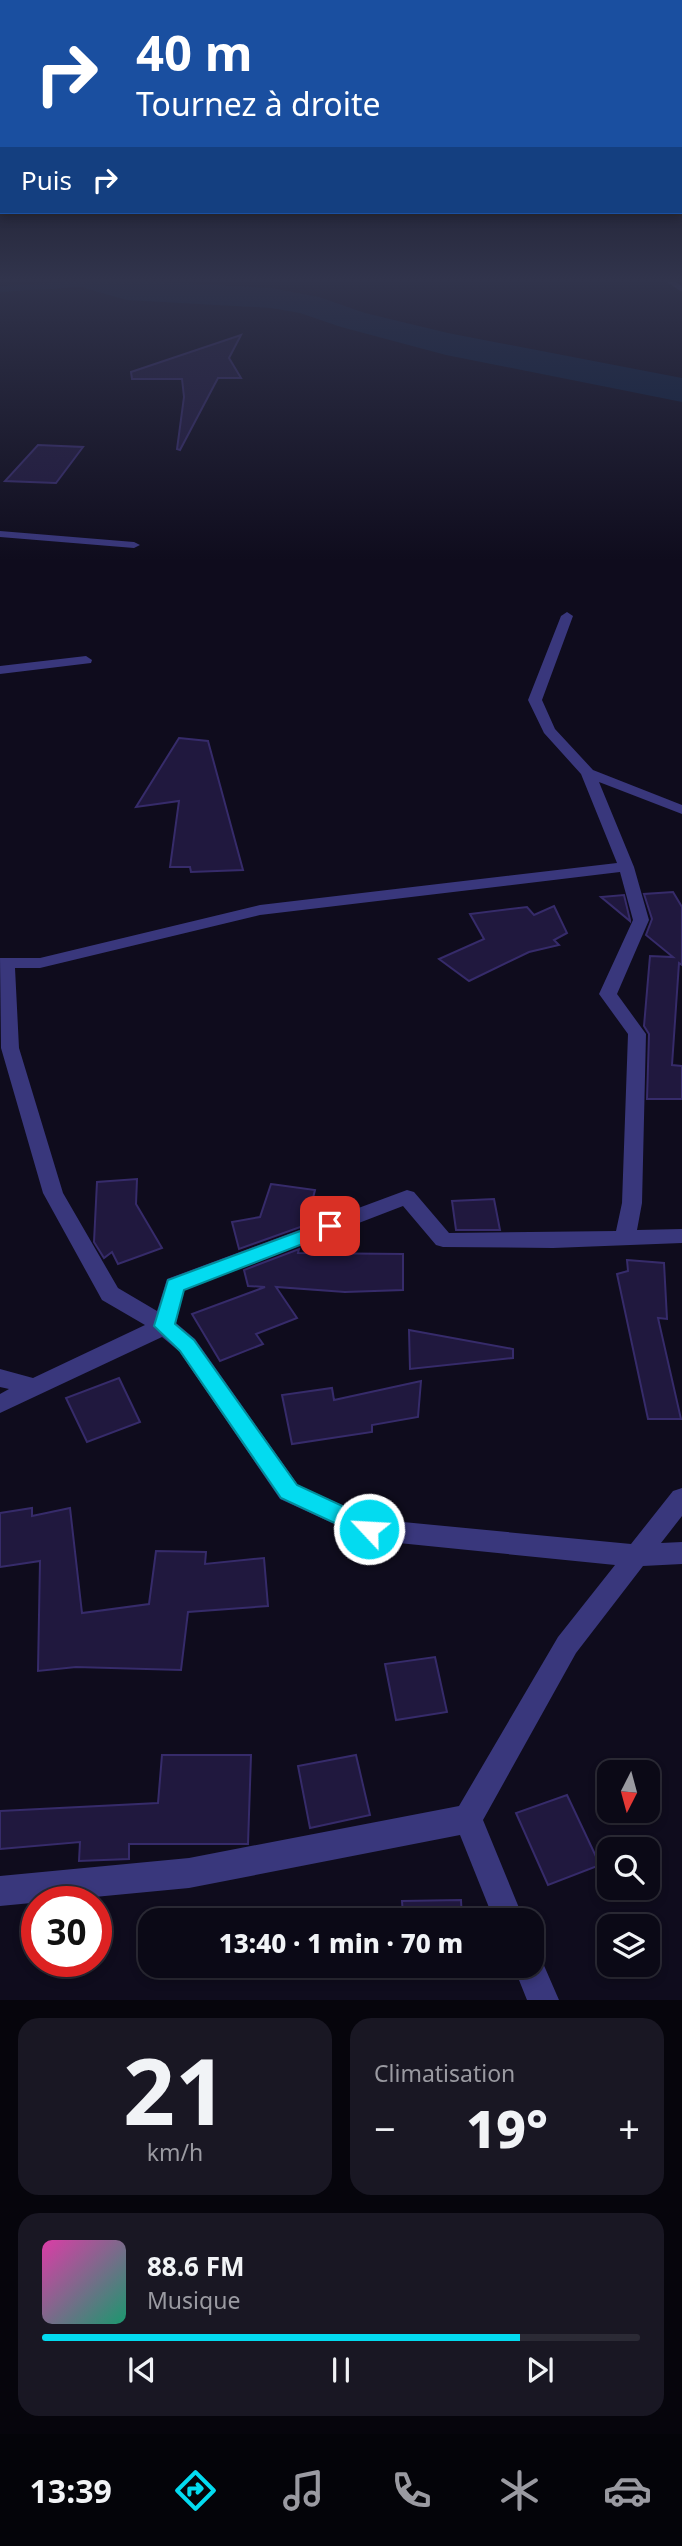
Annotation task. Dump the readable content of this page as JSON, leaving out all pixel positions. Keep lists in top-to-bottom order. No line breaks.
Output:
{"north":"bottom","page":{"turn":["40 m","Tournez à droite"],"then":"Puis","limit":"30","trip":"13:40 · 1 min · 70 m","tile":[["21","km/h"],"Climatisation"],"heat":["−","19°","+"],"song":["88.6 FM","Musique"],"tabs":"13:39"}}
